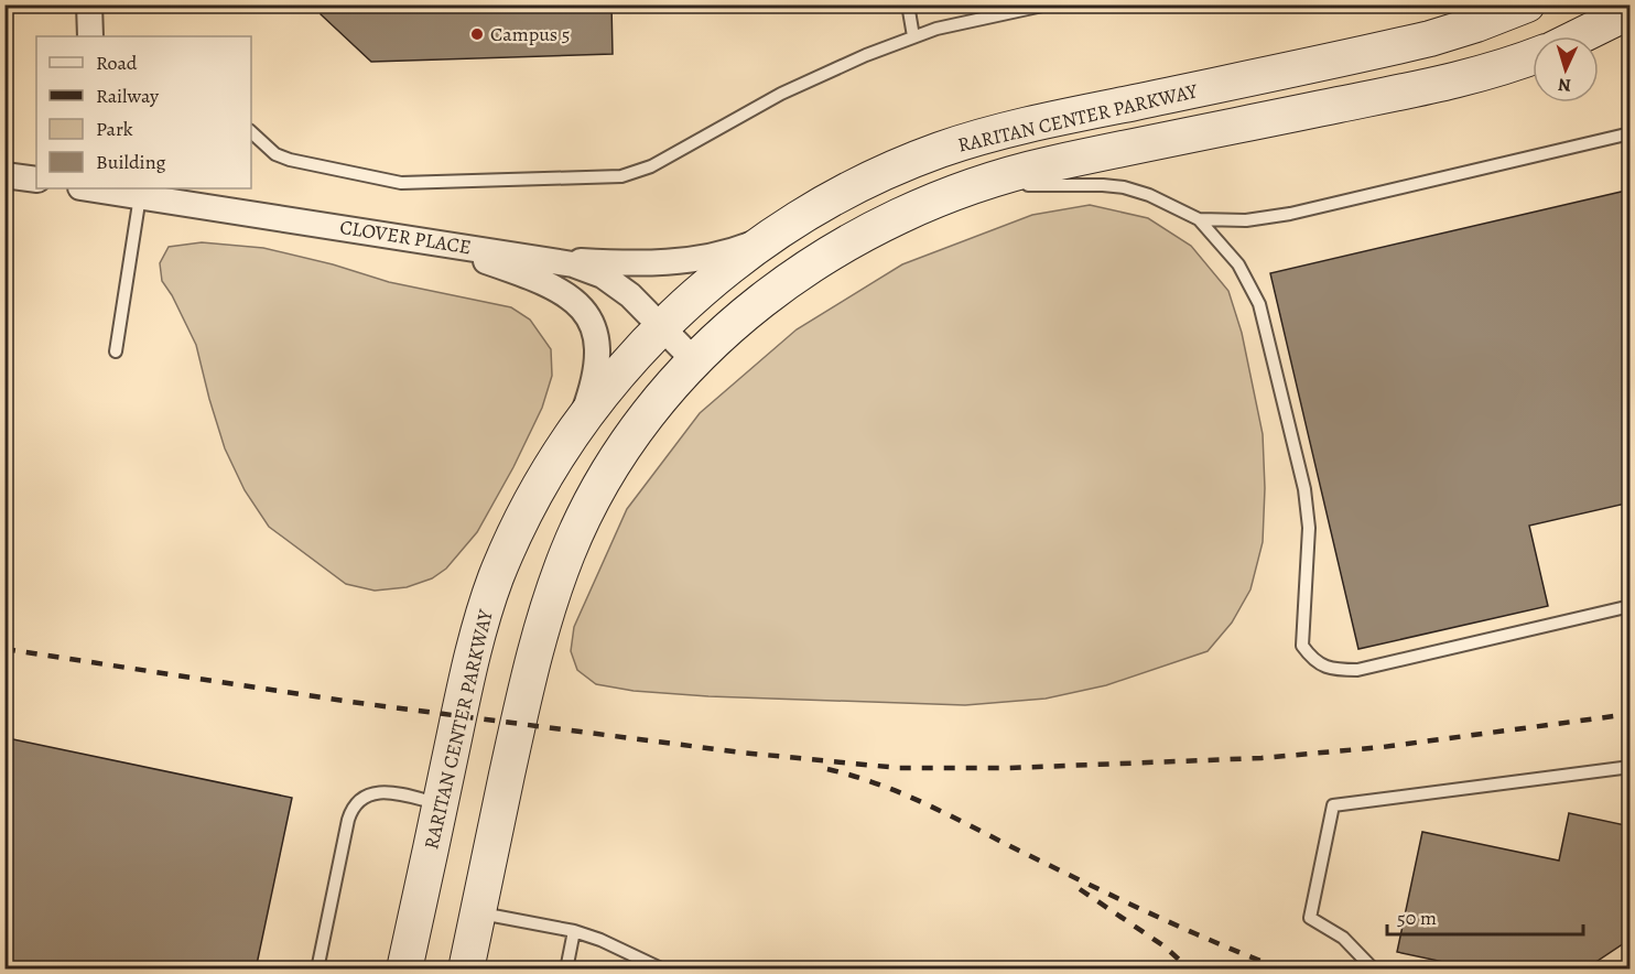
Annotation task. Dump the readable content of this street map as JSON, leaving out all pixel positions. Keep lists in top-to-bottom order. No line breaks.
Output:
{"streets":{"street":["RARITAN CENTER PARKWAY","CLOVER PLACE"]},"crossings":[["RARITAN CENTER PARKWAY","CLOVER PLACE"]],"places":["Campus 5"],"legend":["Road","Railway","Park","Building"],"scale_bar":"50 m","north":"bottom"}
